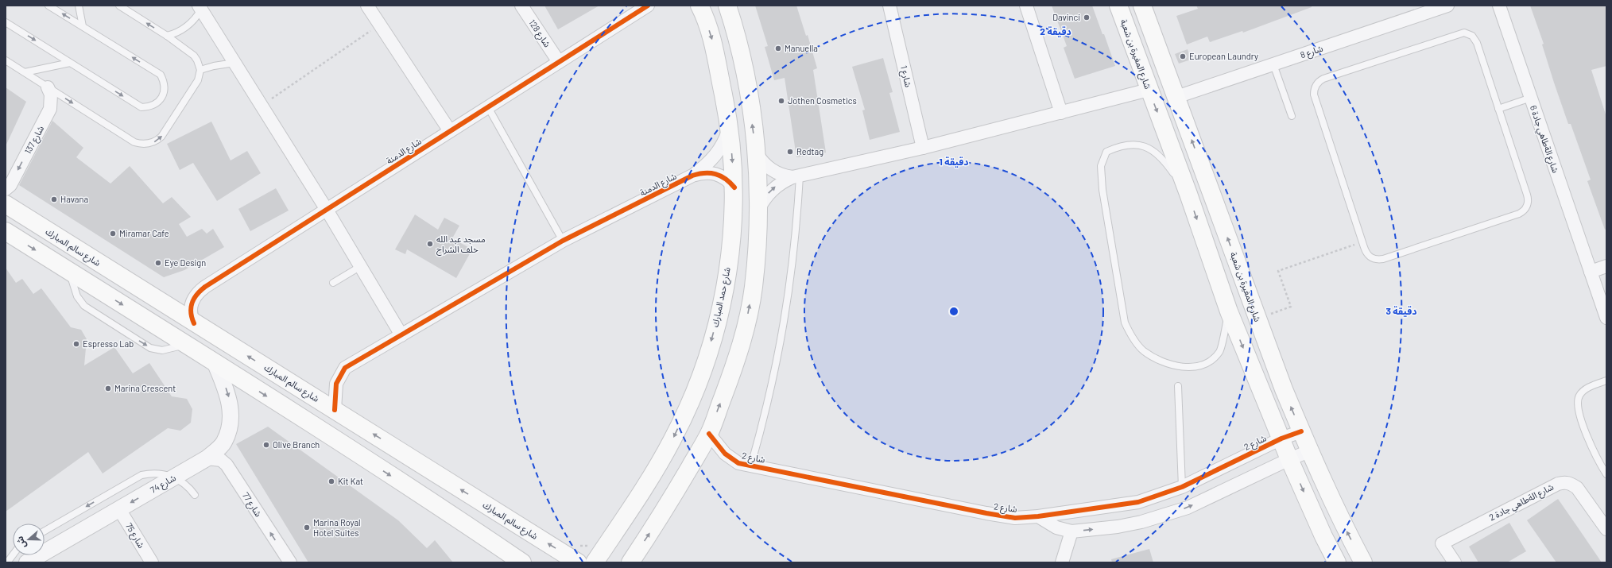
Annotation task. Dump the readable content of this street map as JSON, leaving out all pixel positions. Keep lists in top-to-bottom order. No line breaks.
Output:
{"streets":{"main road":["شارع المغيرة بن شعبة","شارع سالم المبارك","شارع حمد المبارك"],"street":["شارع 128","شارع 8","شارع 1","شارع الةطاهي جادة 6","شارع 137","شارع الدمنة","شارع 2","شارع 74","شارع الةطاهي جادة 2","شارع 77","شارع 75"]},"crossings":[["شارع 128","شارع الدمنة"],["شارع 8","شارع المغيرة بن شعبة"],["شارع المغيرة بن شعبة","شارع 2"],["شارع الدمنة","شارع سالم المبارك"],["شارع الدمنة","شارع حمد المبارك"],["شارع 74","شارع 77"],["شارع 74","شارع 75"]],"one_way":["شارع 137","شارع 74","شارع 77"],"places":["Davinci","Manuella","European Laundry","Jothen Cosmetics","Redtag","Havana","Miramar Cafe","مسجد عبد الله خلف الشراح","Eye Design","Espresso Lab","Marina Crescent","Olive Branch","Kit Kat","Marina Royal Hotel Suites"],"north":"left","rings":["2 دقيقة","1 دقيقة","3 دقيقة"]}
